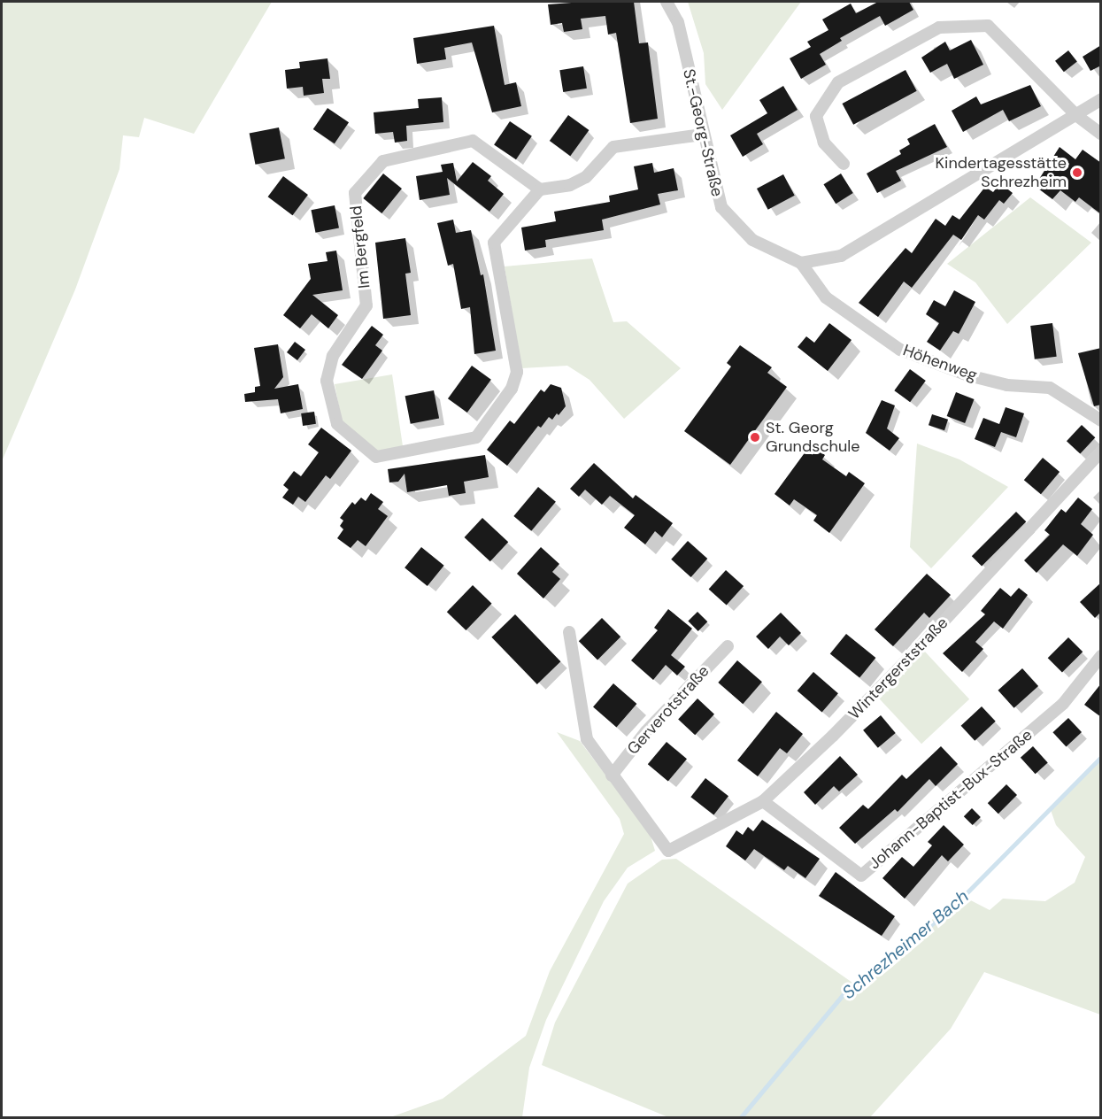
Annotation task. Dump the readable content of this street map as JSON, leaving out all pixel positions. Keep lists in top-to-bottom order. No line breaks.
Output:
{"streets":{"street":["St.-Georg-Straße","Im Bergfeld","Höhenweg","Wintergerststraße","Gerverotstraße","Johann-Baptist-Bux-Straße"]},"crossings":[["St.-Georg-Straße","Höhenweg"],["Wintergerststraße","Gerverotstraße"],["Wintergerststraße","Johann-Baptist-Bux-Straße"]],"water":["Schrezheimer Bach"],"places":["Kindertagesstätte Schrezheim","St. Georg Grundschule"]}
